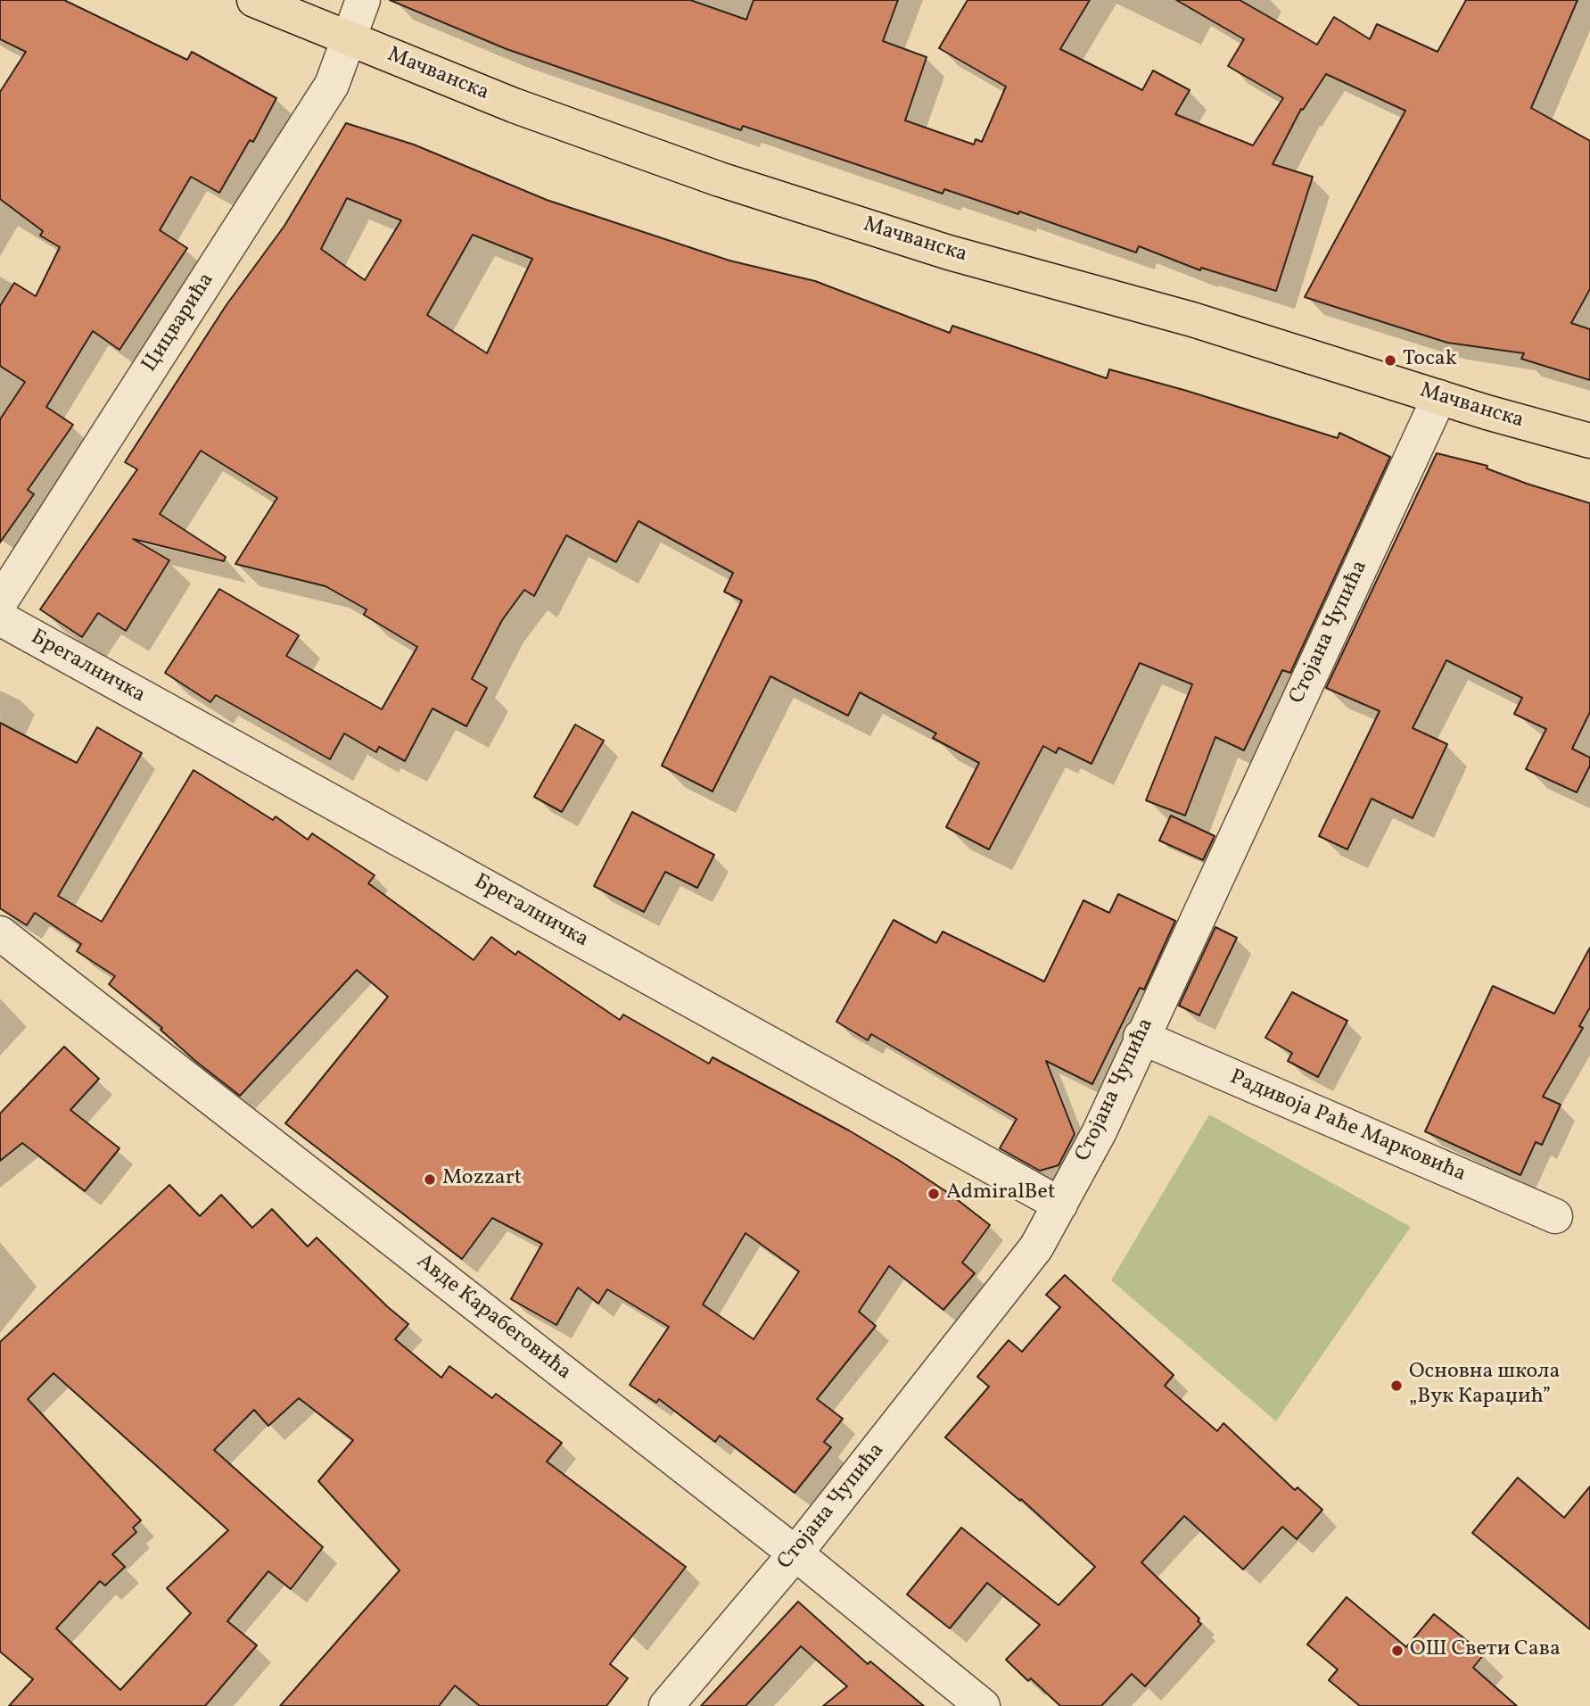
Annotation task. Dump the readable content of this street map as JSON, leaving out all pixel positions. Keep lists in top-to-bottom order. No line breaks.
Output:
{"streets":{"main road":["Мачванска"],"street":["Цицварића","Стојана Чупића","Брегалничка","Радивоја Раће Марковића","Авде Карабеговића"]},"crossings":[["Мачванска","Цицварића"],["Мачванска","Стојана Чупића"],["Стојана Чупића","Брегалничка"],["Стојана Чупића","Радивоја Раће Марковића"],["Стојана Чупића","Авде Карабеговића"]],"places":["Tocak","Mozzart","AdmiralBet","Основна школа „Вук Караџић”","ОШ Свети Сава"]}
